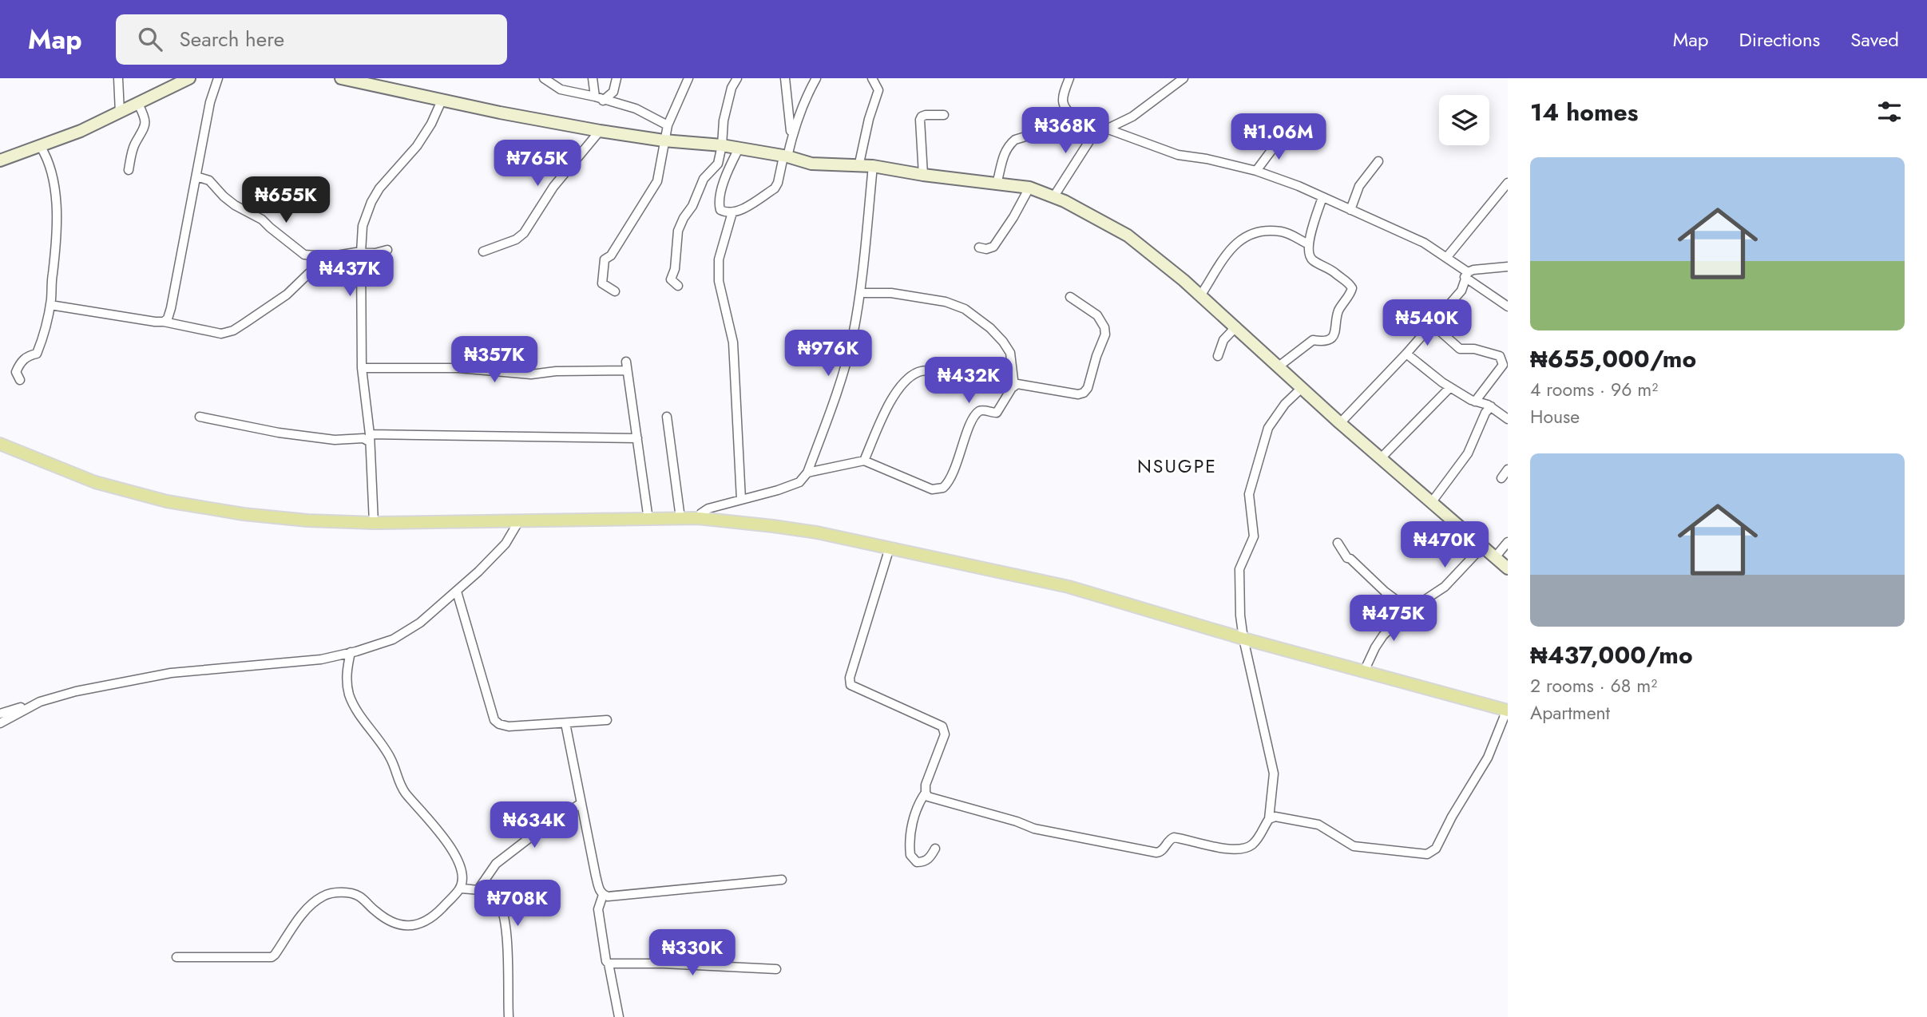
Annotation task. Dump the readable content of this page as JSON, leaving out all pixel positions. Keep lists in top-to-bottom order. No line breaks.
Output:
{"districts":["NSUGPE"],"page":{"header":"Map","search":"Search here","nav":["Map","Directions","Saved"],"heading":"14 homes","price":["₦368K","₦1.06M","₦765K","₦655K","₦437K","₦540K","₦976K","₦357K","₦432K","₦470K","₦475K","₦634K","₦708K","₦330K"],"list":[{"name":"₦655,000/mo","note":"4 rooms · 96 m² · House"},{"name":"₦437,000/mo","note":"2 rooms · 68 m² · Apartment"}]}}
